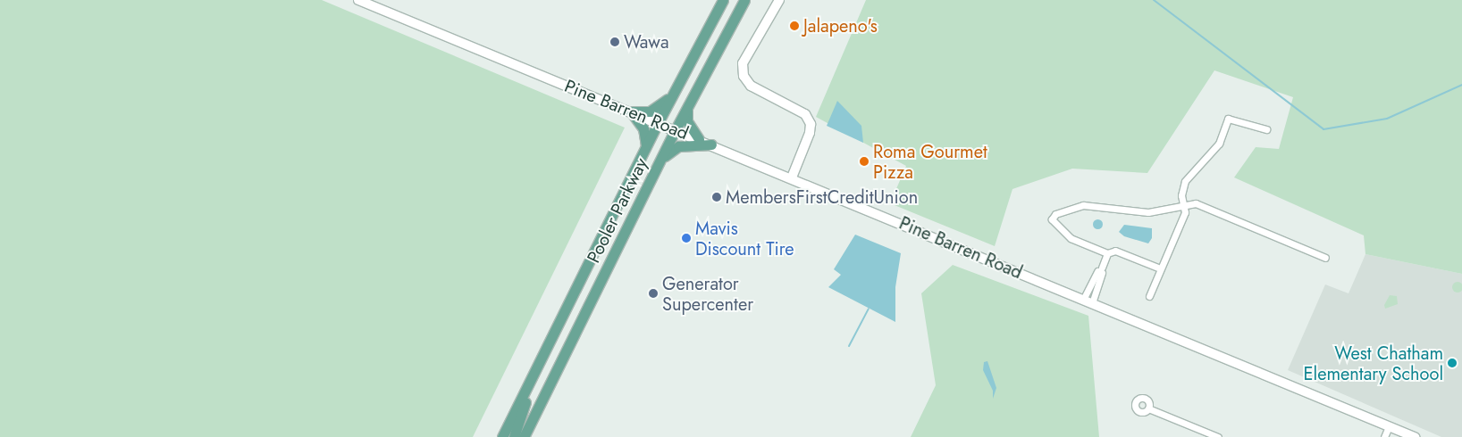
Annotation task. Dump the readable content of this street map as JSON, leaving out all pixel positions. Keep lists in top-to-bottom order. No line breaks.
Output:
{"streets":{"main road":["Pine Barren Road","Pooler Parkway"]},"crossings":[["Pine Barren Road","Pooler Parkway"]],"places":["Jalapeno's","Wawa","Roma Gourmet Pizza","MembersFirstCreditUnion","Mavis Discount Tire","Generator Supercenter","West Chatham Elementary School"]}
